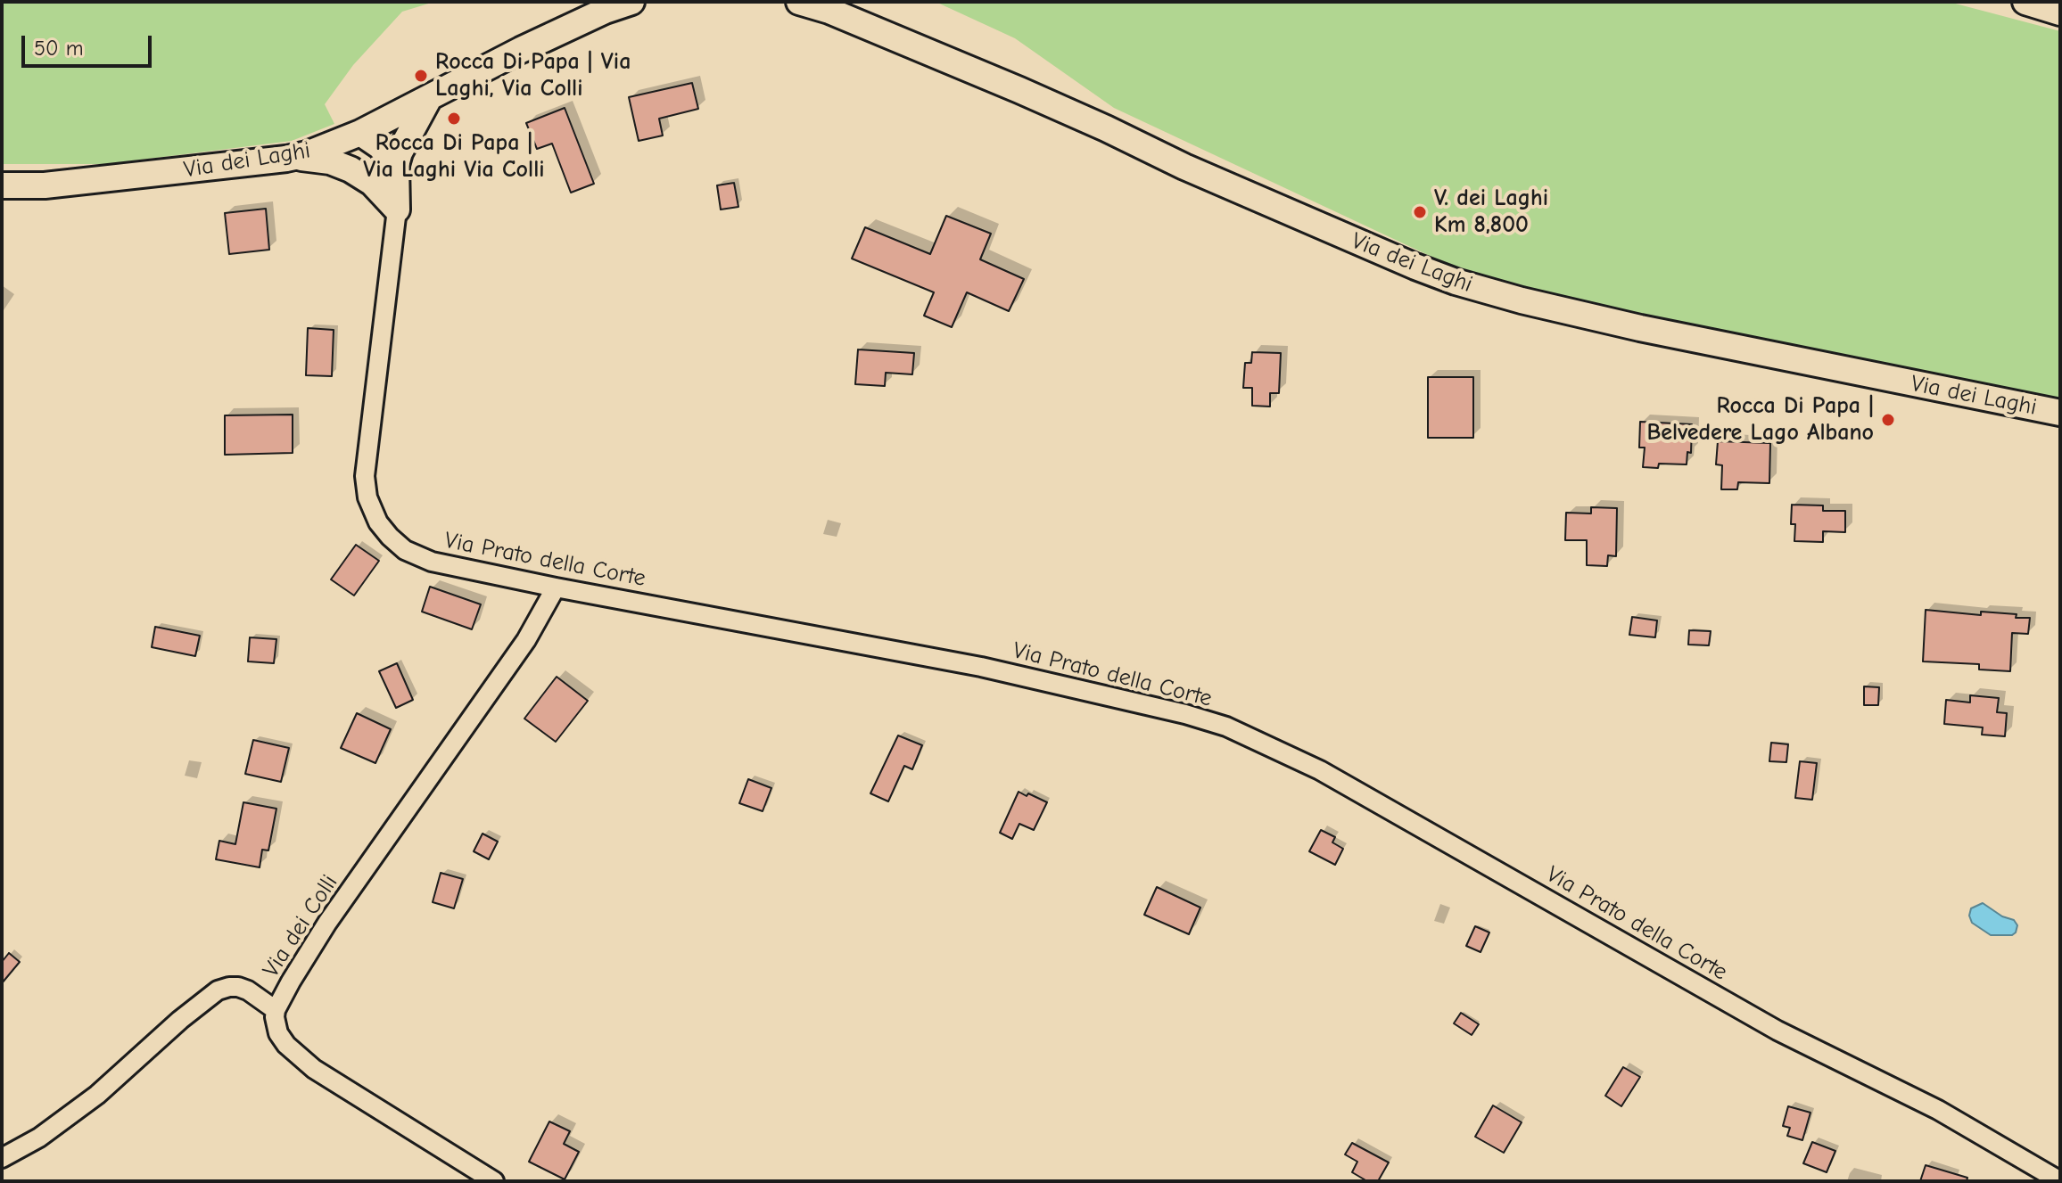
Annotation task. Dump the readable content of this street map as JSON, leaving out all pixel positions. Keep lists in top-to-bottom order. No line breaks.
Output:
{"streets":{"main road":["Via dei Laghi"],"street":["Via Prato della Corte","Via dei Colli"]},"crossings":[["Via Prato della Corte","Via dei Colli"]],"places":["Rocca Di Papa | Via Laghi, Via Colli","Rocca Di Papa | Via Laghi Via Colli","V. dei Laghi Km 8,800","Rocca Di Papa | Belvedere Lago Albano"],"scale_bar":"50 m"}
